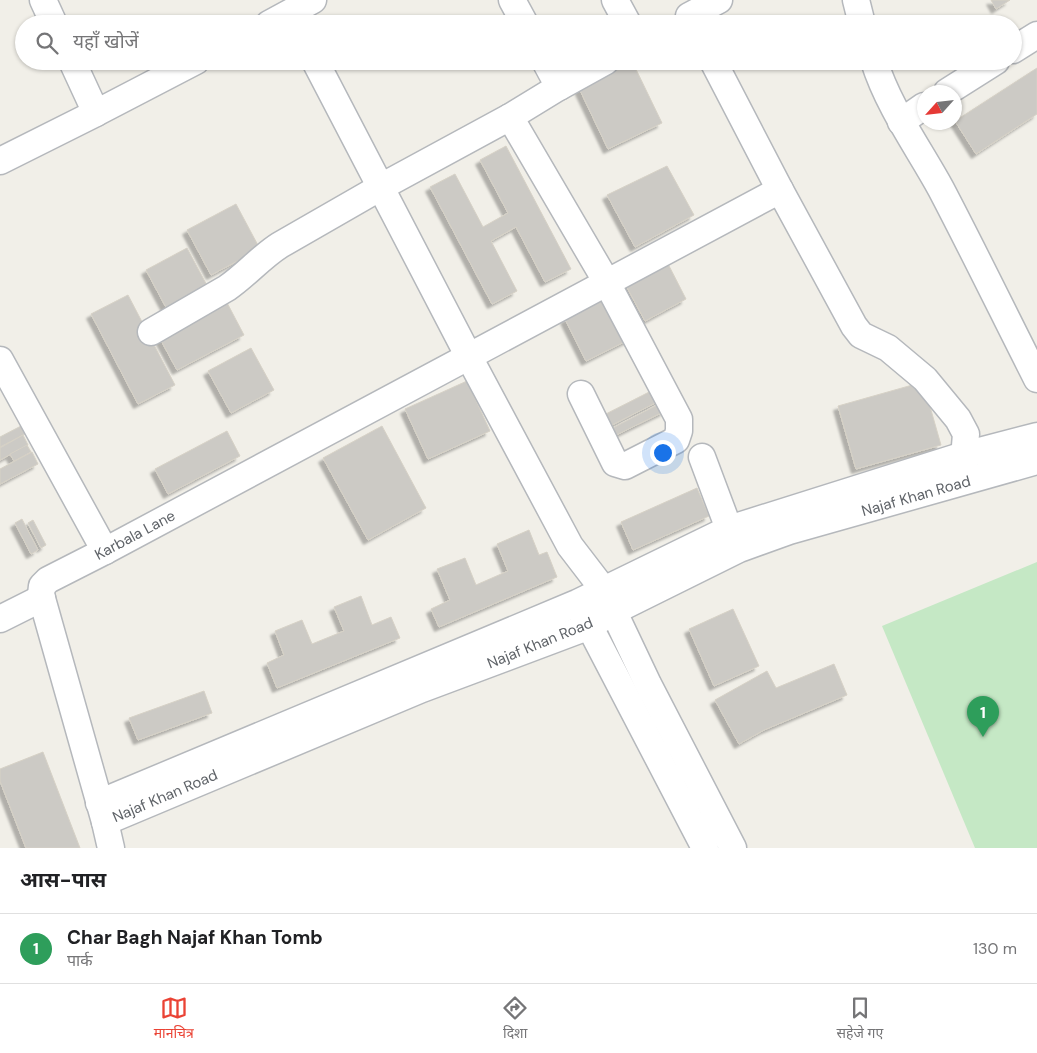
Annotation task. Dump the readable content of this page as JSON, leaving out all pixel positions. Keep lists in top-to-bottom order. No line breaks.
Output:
{"streets":{"street":["Najaf Khan Road","Karbala Lane"]},"north":"bottom left","page":{"search":"यहाँ खोजें","pins":"1","heading":"आस-पास","list":[{"mark":"1","name":"Char Bagh Najaf Khan Tomb","note":"पार्क","value":"130 m"}],"nav":["मानचित्र","दिशा","सहेजे गए"]}}
